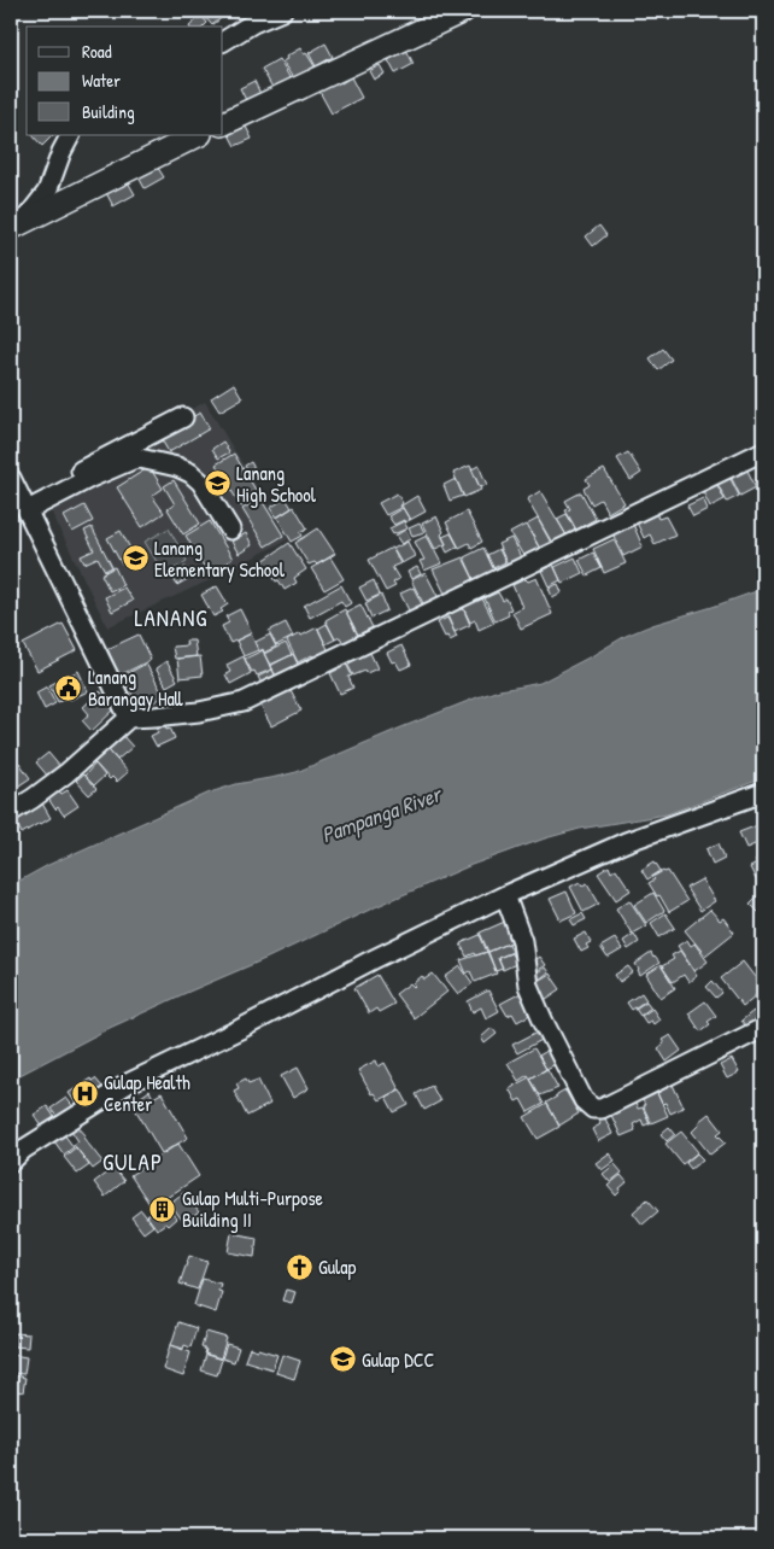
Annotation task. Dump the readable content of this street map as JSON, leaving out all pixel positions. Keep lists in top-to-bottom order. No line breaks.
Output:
{"districts":["LANANG","GULAP"],"water":["Pampanga River"],"places":{"school or university":["Lanang High School","Lanang Elementary School","Gulap DCC"],"public building":["Lanang Barangay Hall"],"hospital":["Gulap Health Center"],"building":["Gulap Multi-Purpose Building II"],"church":["Gulap"]},"legend":["Road","Water","Building"]}
